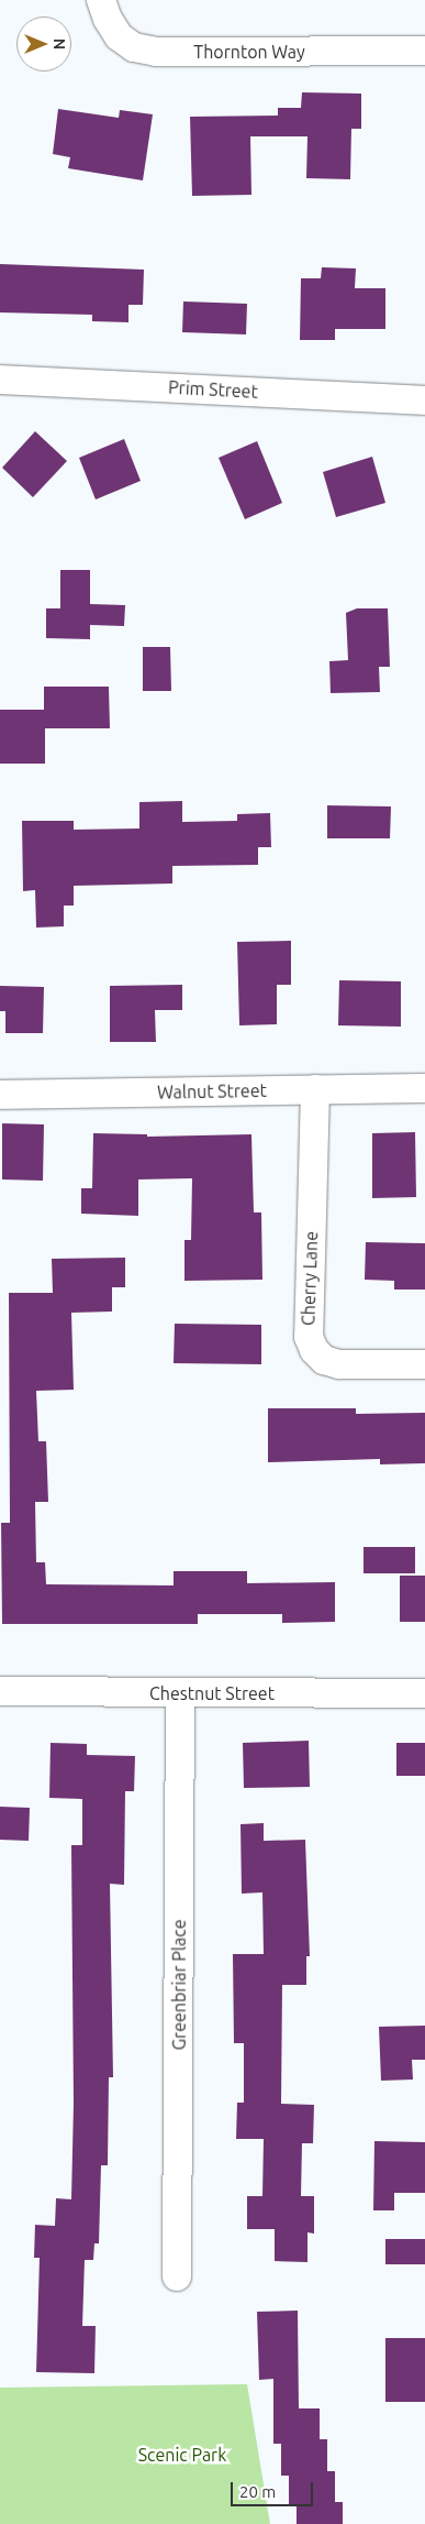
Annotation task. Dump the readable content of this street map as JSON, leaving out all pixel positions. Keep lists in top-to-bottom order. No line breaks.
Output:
{"streets":{"street":["Thornton Way","Prim Street","Walnut Street","Cherry Lane","Chestnut Street","Greenbriar Place"]},"crossings":[["Walnut Street","Cherry Lane"],["Chestnut Street","Greenbriar Place"]],"parks":["Scenic Park"],"scale_bar":"20 m","north":"right"}
